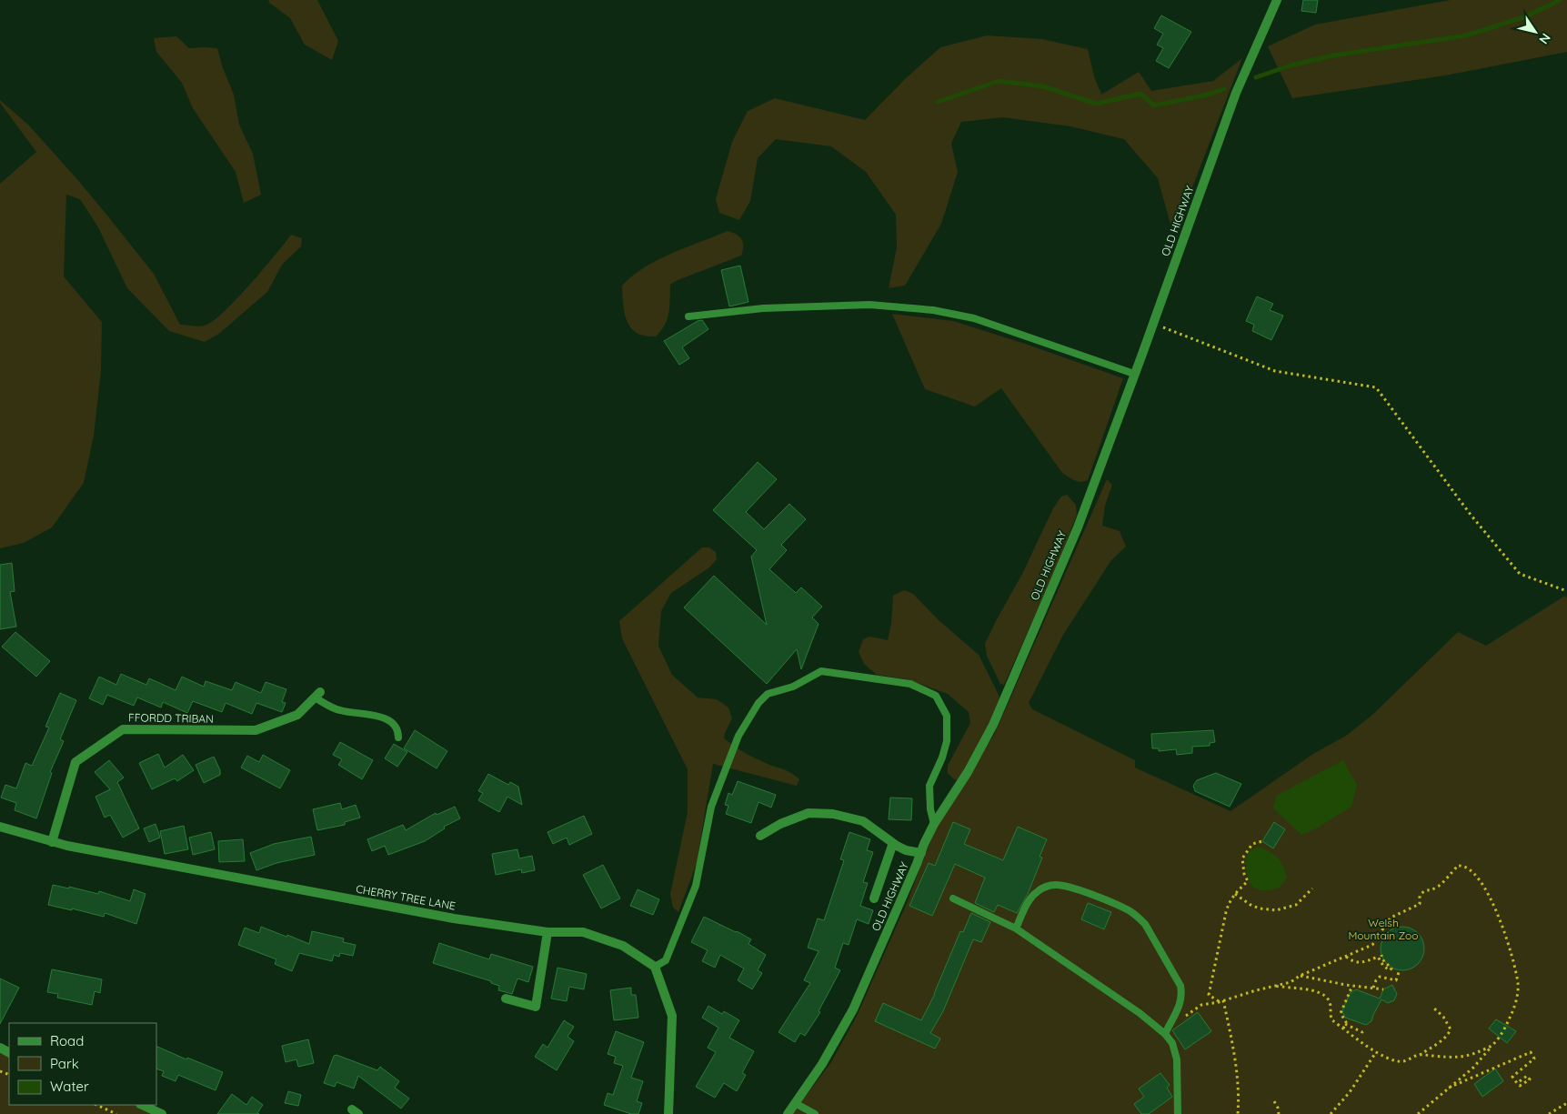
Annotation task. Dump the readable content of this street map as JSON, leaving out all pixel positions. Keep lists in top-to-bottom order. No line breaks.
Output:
{"streets":{"street":["OLD HIGHWAY","FFORDD TRIBAN","CHERRY TREE LANE"]},"crossings":[["FFORDD TRIBAN","CHERRY TREE LANE"]],"parks":["Welsh Mountain Zoo"],"legend":["Road","Park","Water"],"north":"bottom right"}
